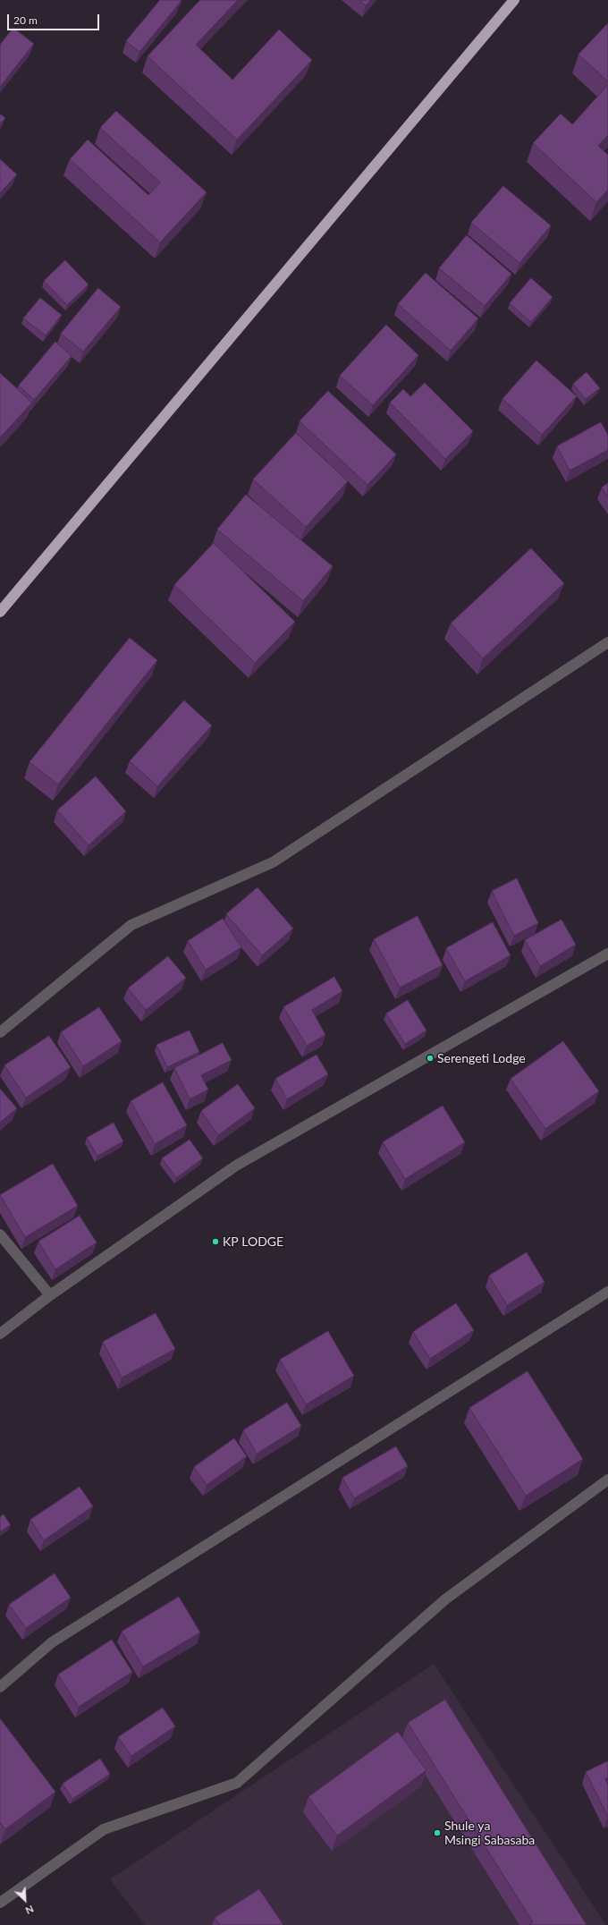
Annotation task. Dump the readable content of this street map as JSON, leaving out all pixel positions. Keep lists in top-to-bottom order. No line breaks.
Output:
{"places":["Serengeti Lodge","KP LODGE","Shule ya Msingi Sabasaba"],"scale_bar":"20 m","north":"bottom right"}
